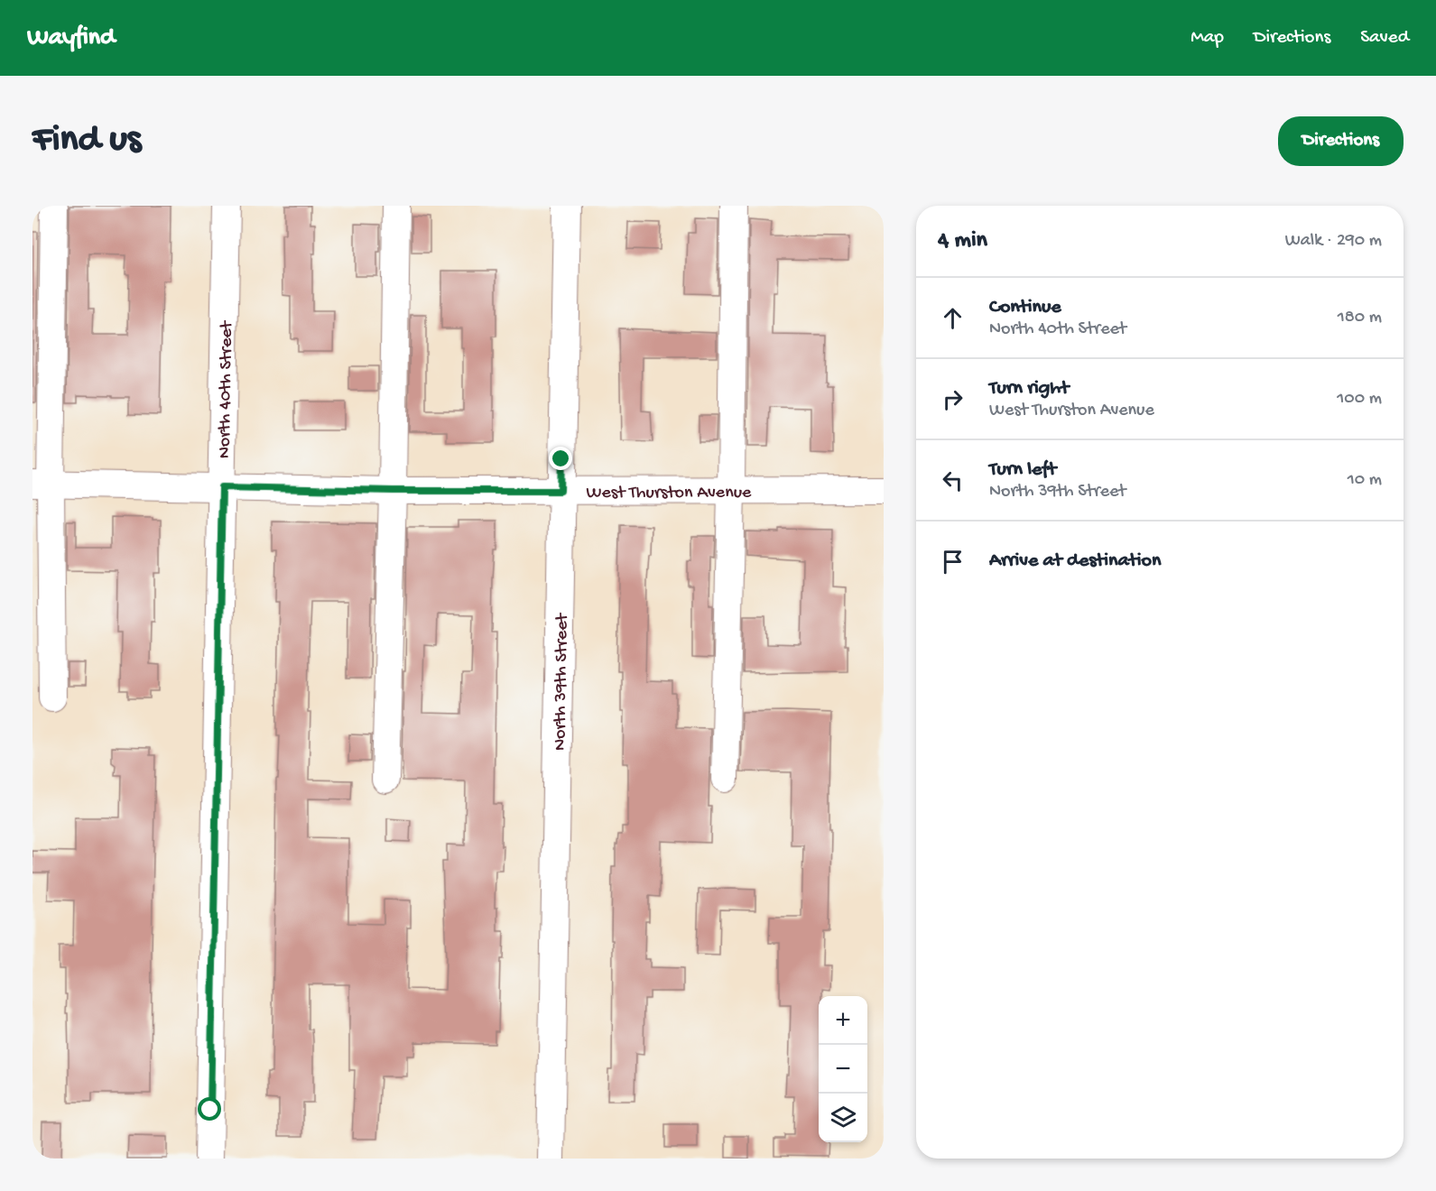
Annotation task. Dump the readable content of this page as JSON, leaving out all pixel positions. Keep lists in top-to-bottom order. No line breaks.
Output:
{"streets":{"street":["North 40th Street","West Thurston Avenue","North 39th Street"]},"crossings":[["North 40th Street","West Thurston Avenue"],["West Thurston Avenue","North 39th Street"]],"page":{"header":"Wayfind","nav":["Map","Directions","Saved"],"buttons":"Directions","title":"Find us","heading":["4 min","Walk · 290 m"],"list":[["Continue","North 40th Street","180 m"],["Turn right","West Thurston Avenue","100 m"],["Turn left","North 39th Street","10 m"],"Arrive at destination"],"map_buttons":["+","−"]}}
